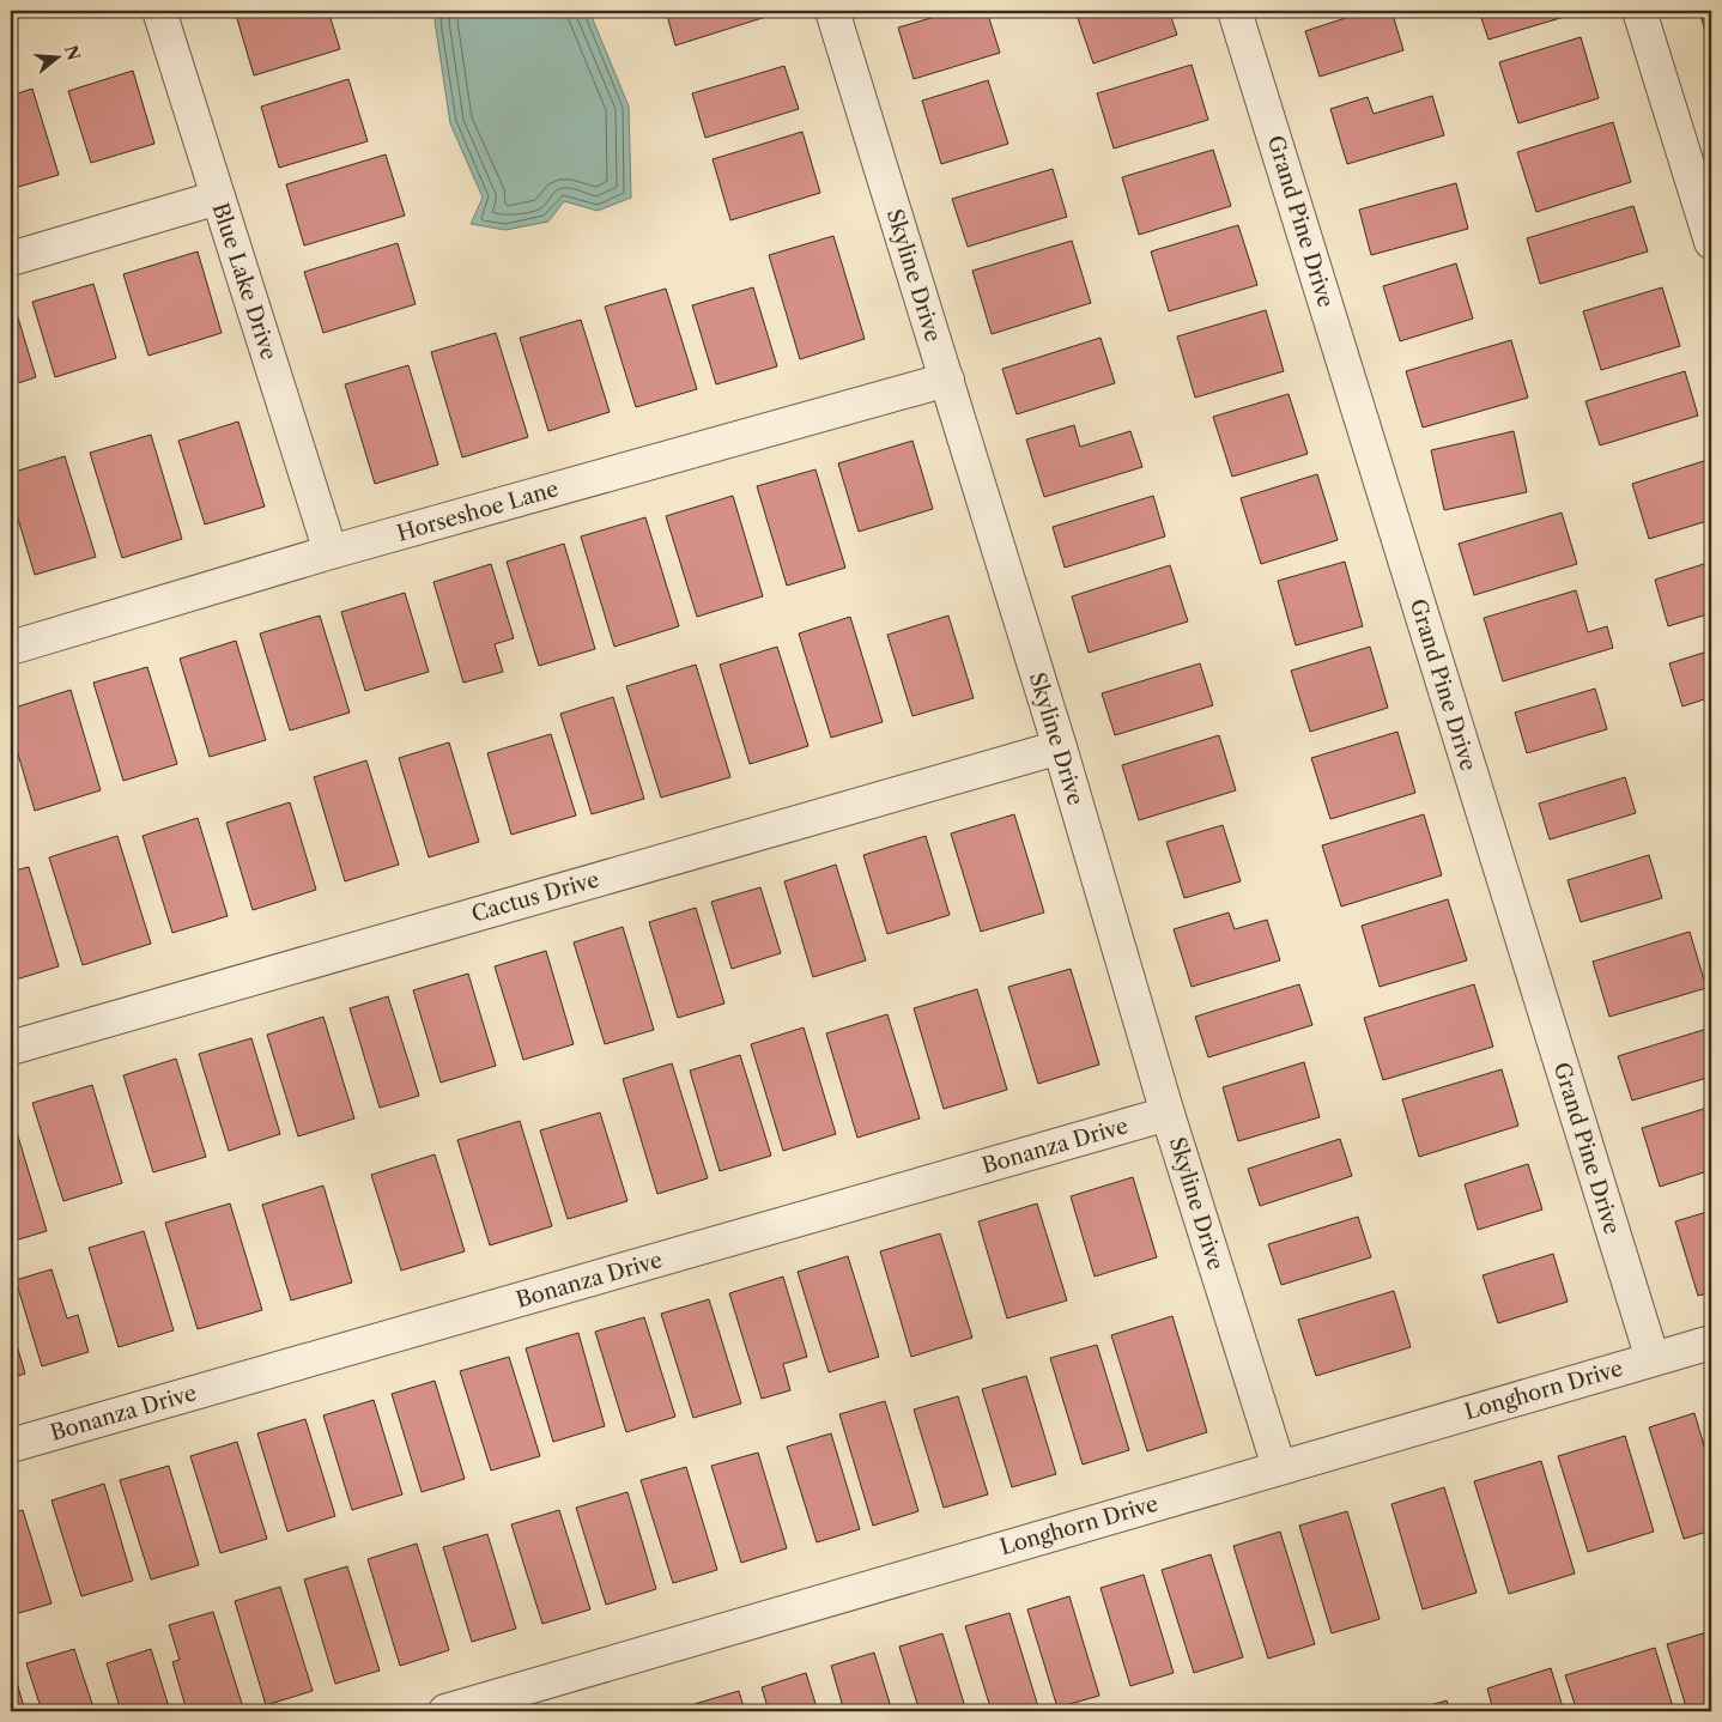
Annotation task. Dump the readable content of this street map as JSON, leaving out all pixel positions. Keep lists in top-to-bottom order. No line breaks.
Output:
{"streets":{"street":["Grand Pine Drive","Skyline Drive","Blue Lake Drive","Horseshoe Lane","Cactus Drive","Bonanza Drive","Longhorn Drive"]},"crossings":[["Grand Pine Drive","Longhorn Drive"],["Skyline Drive","Horseshoe Lane"],["Skyline Drive","Cactus Drive"],["Skyline Drive","Bonanza Drive"],["Skyline Drive","Longhorn Drive"],["Blue Lake Drive","Horseshoe Lane"]],"north":"right"}
